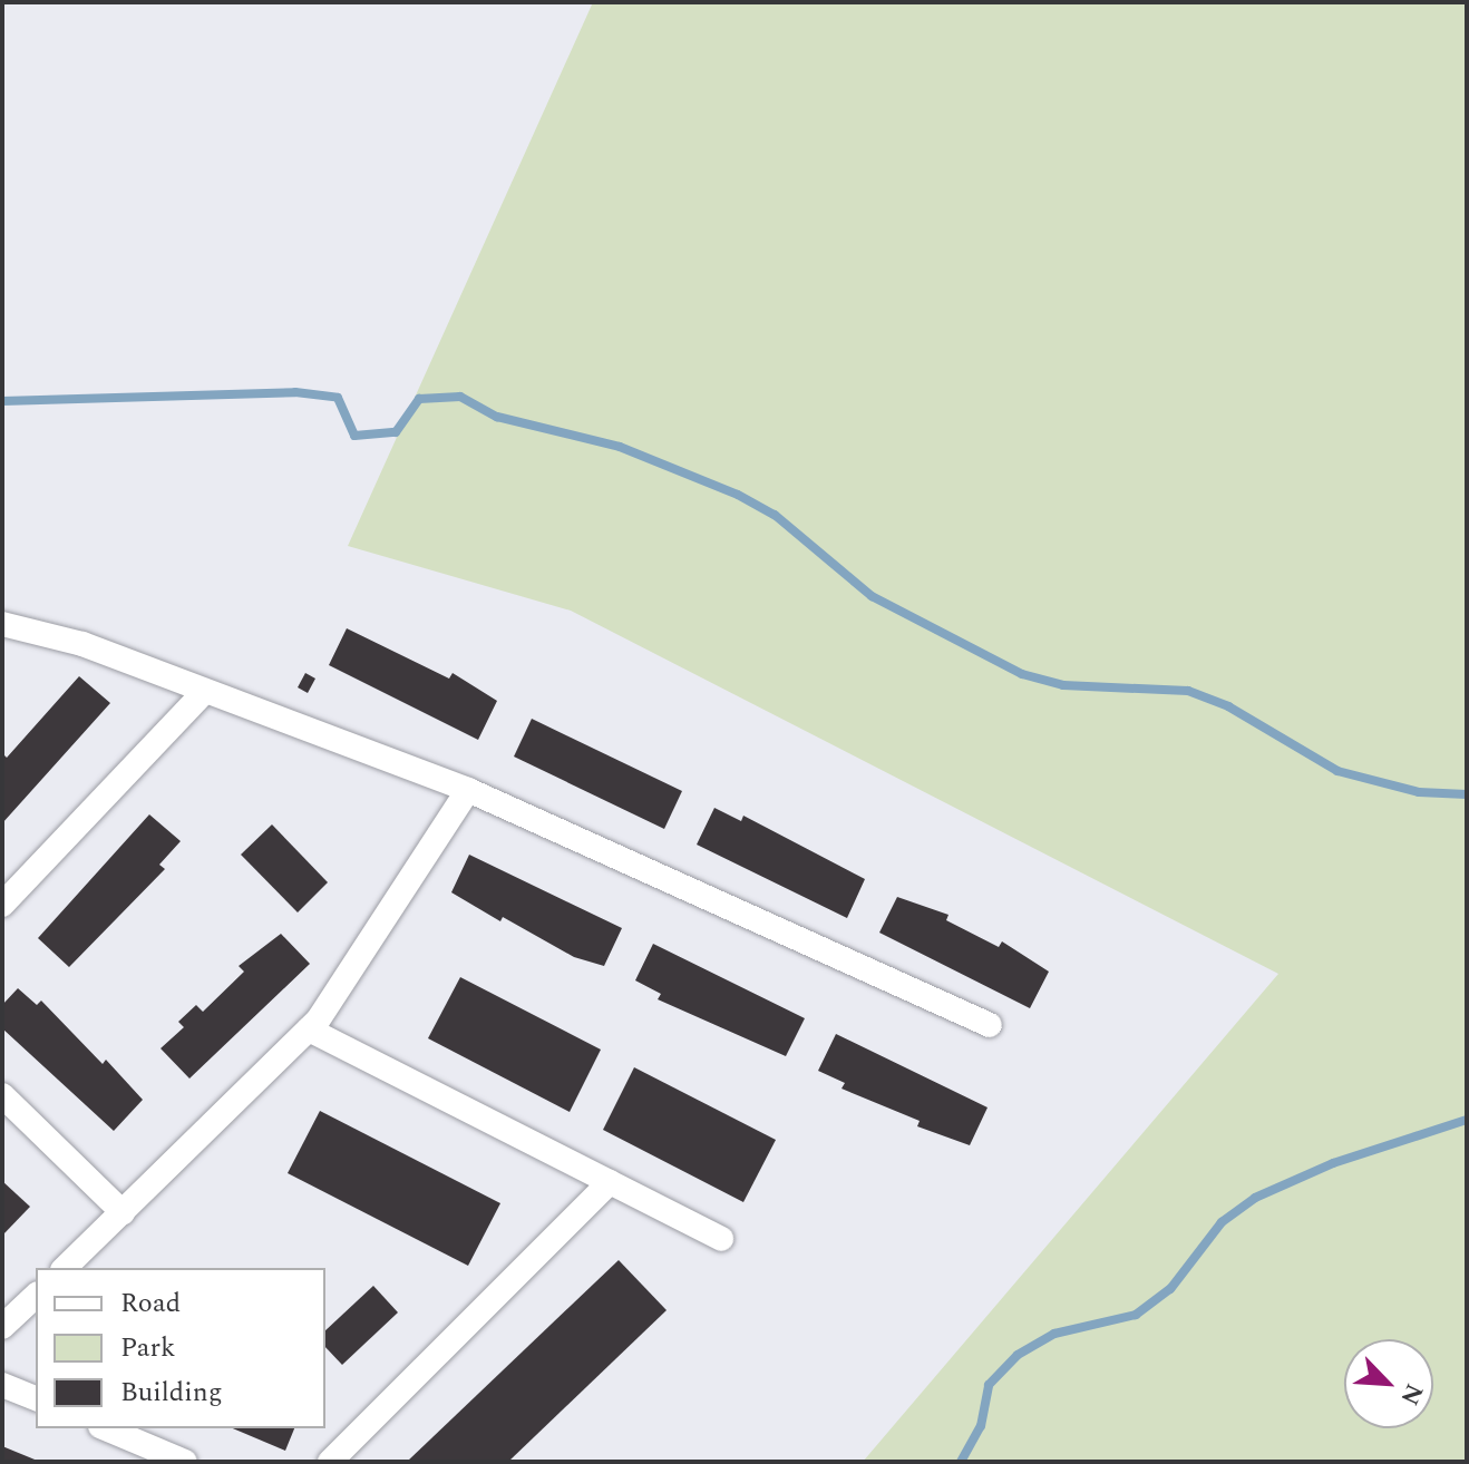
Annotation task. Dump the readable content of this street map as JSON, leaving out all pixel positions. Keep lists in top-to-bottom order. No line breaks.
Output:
{"legend":["Road","Park","Building"],"north":"bottom right"}
